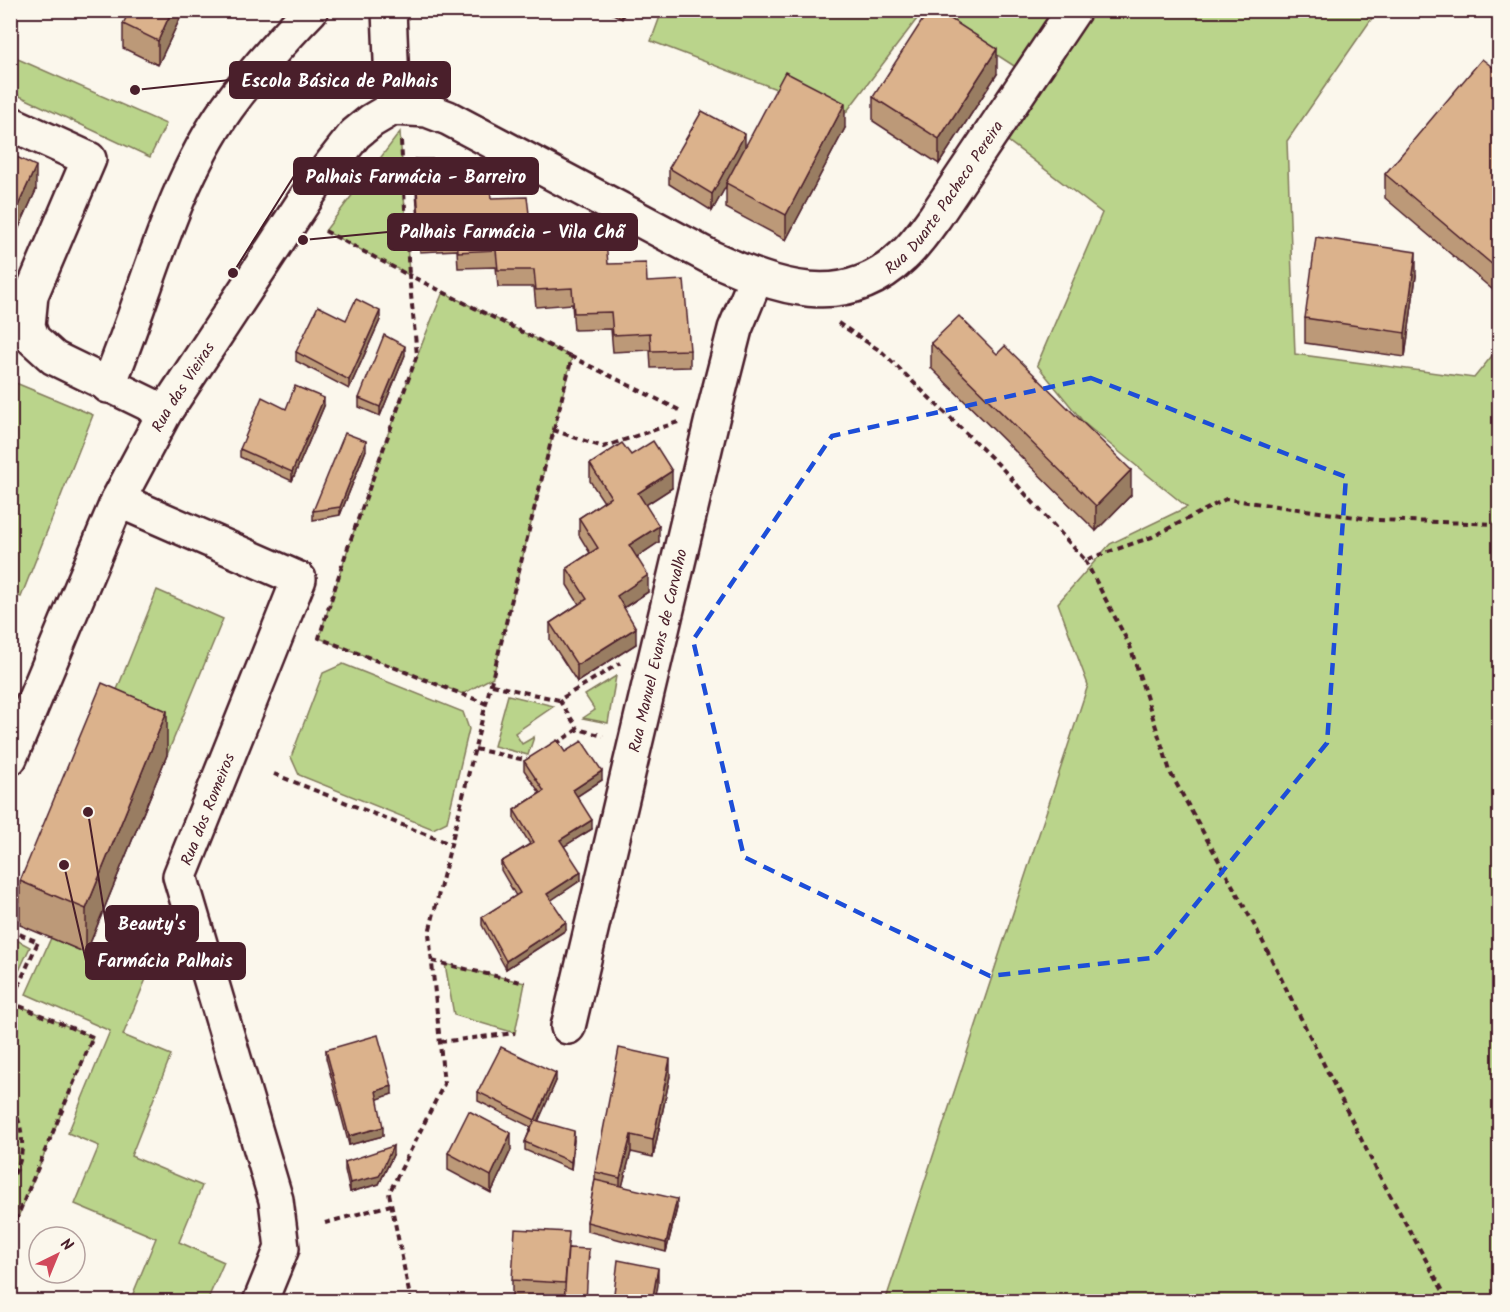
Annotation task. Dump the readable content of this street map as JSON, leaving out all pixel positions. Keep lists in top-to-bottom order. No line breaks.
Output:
{"streets":{"street":["Rua Duarte Pacheco Pereira","Rua das Vieiras","Rua Manuel Evans de Carvalho","Rua dos Romeiros"]},"crossings":[["Rua Duarte Pacheco Pereira","Rua das Vieiras"],["Rua Duarte Pacheco Pereira","Rua Manuel Evans de Carvalho"],["Rua das Vieiras","Rua dos Romeiros"]],"places":["Escola Básica de Palhais","Palhais Farmácia - Vila Chã","Palhais Farmácia - Barreiro","Beauty's","Farmácia Palhais"],"north":"top right"}
